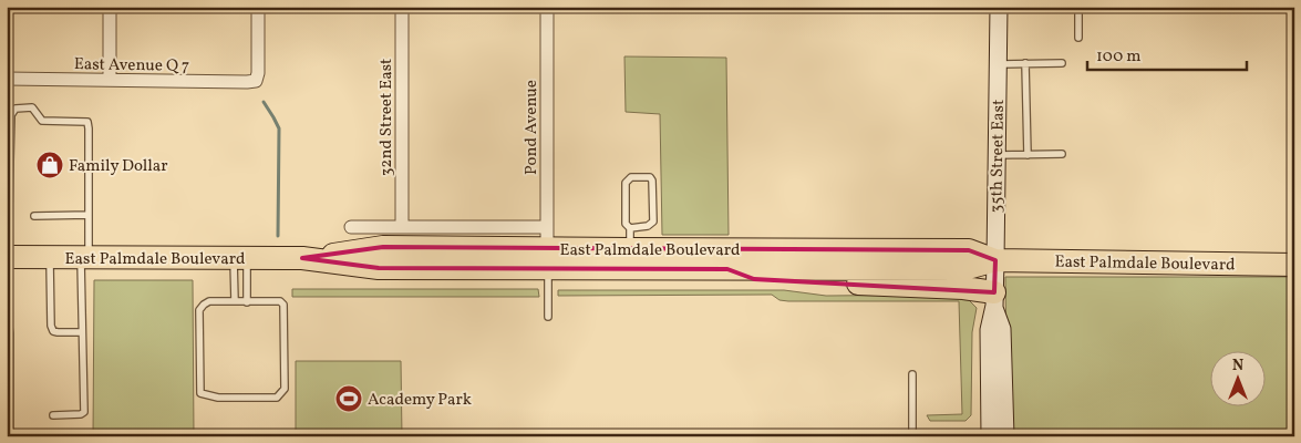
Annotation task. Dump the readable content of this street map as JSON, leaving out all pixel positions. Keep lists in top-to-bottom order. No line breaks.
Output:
{"streets":{"highway":["East Palmdale Boulevard"],"street":["East Avenue Q 7","32nd Street East","Pond Avenue","35th Street East"]},"crossings":[["Pond Avenue","East Palmdale Boulevard"],["35th Street East","East Palmdale Boulevard"]],"places":{"shop":["Family Dollar"],"sports":["Academy Park"]},"scale_bar":"100 m","north":"top"}
